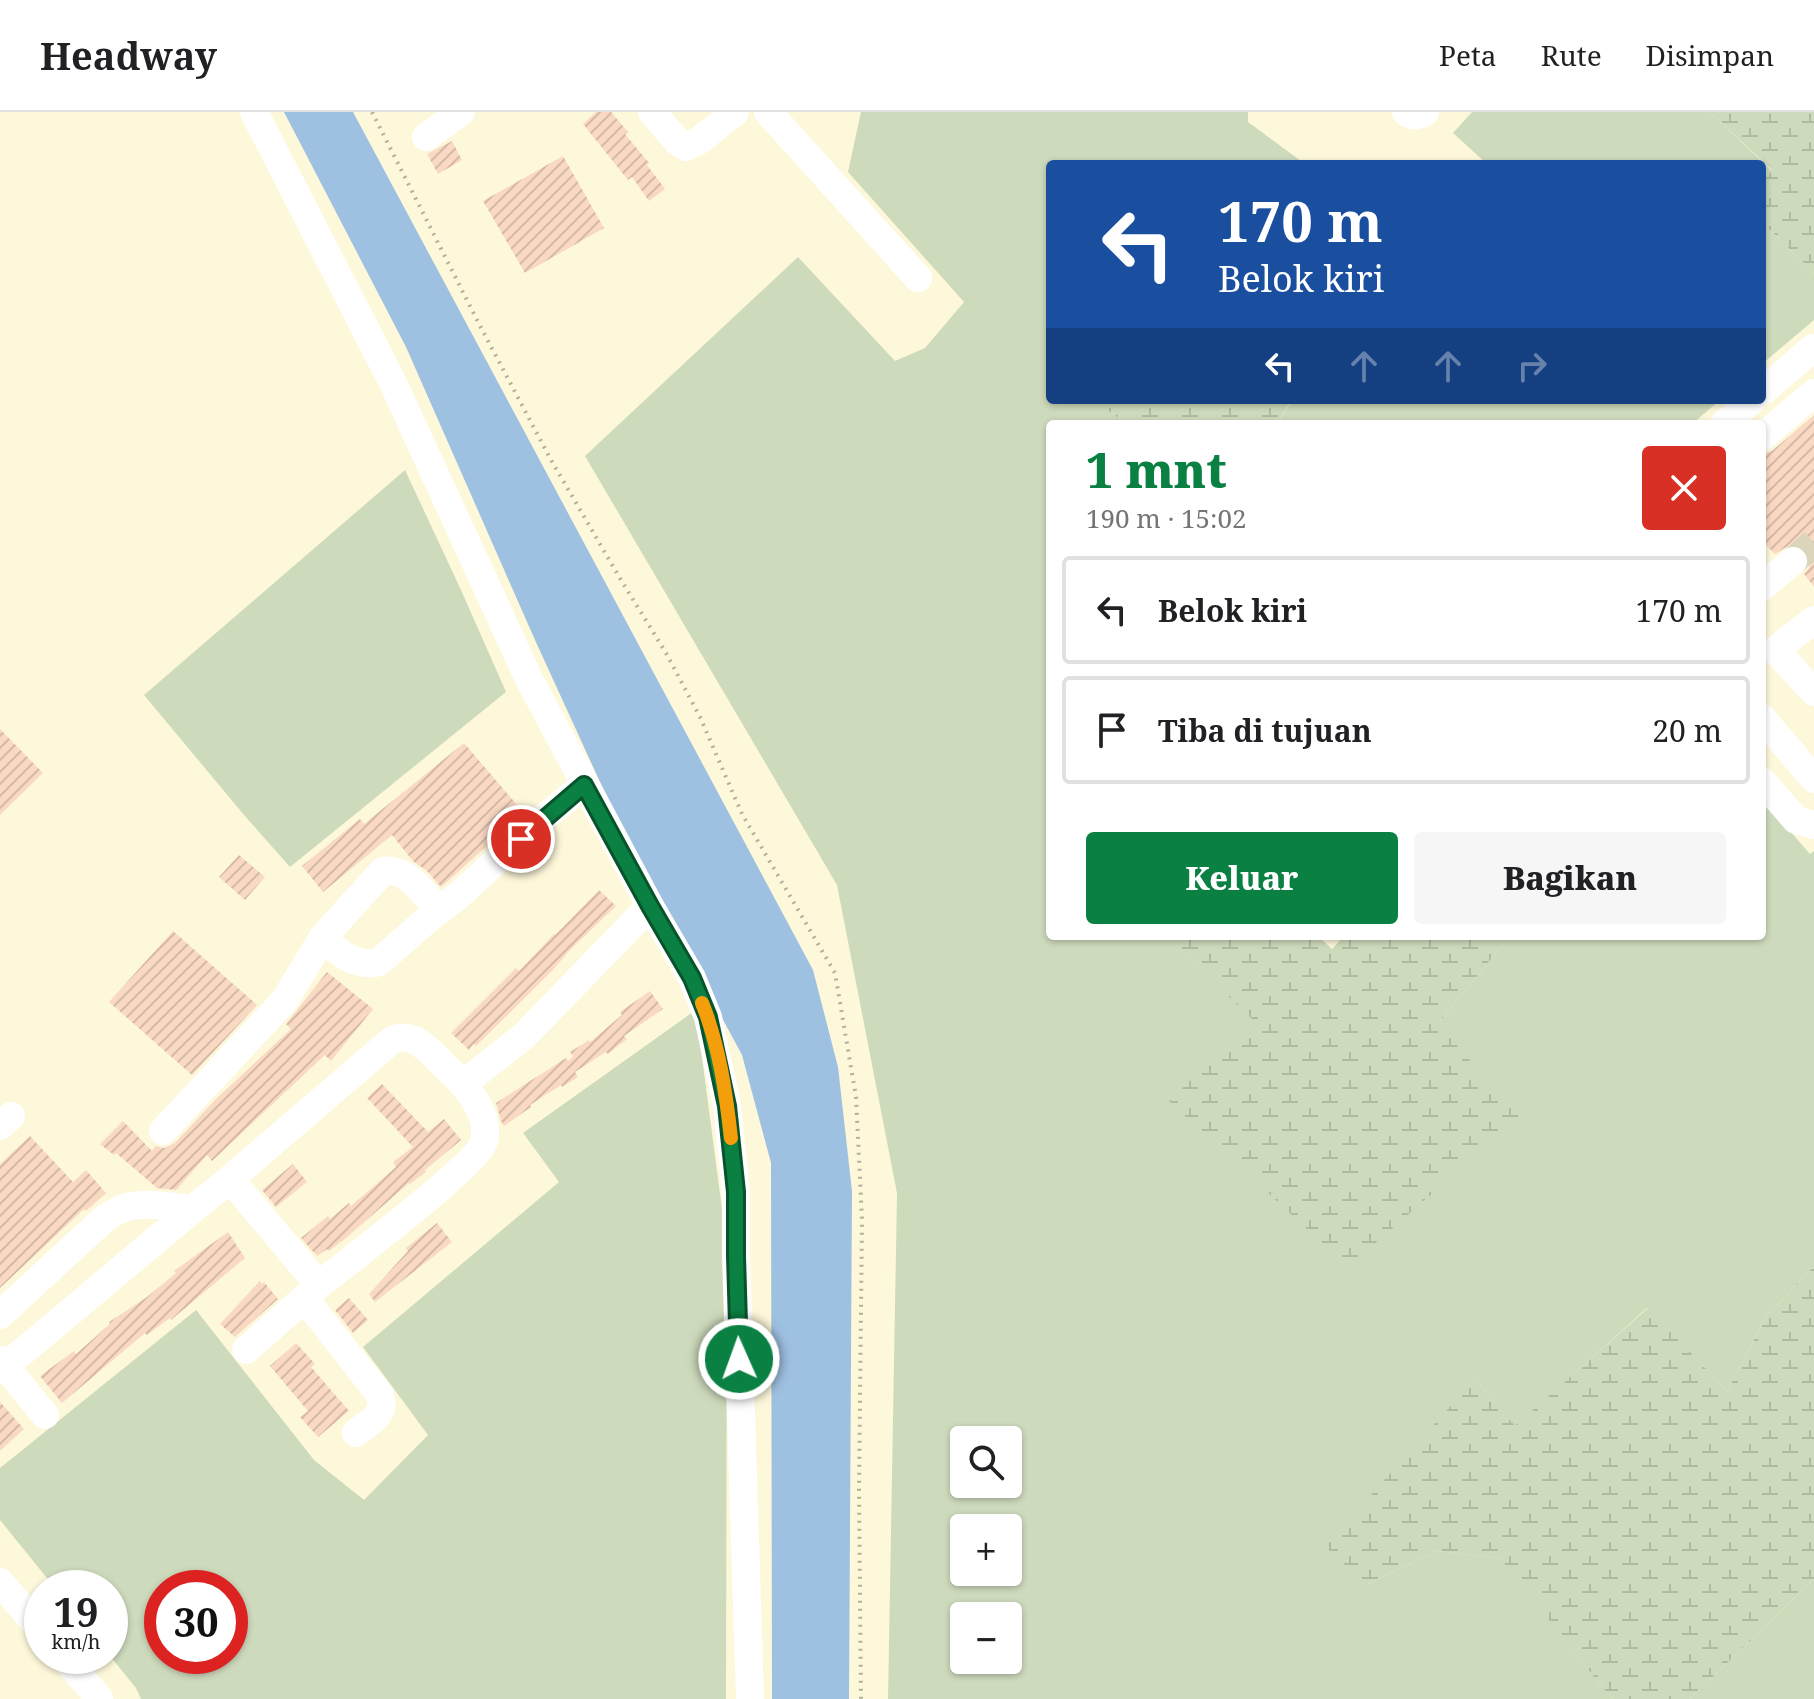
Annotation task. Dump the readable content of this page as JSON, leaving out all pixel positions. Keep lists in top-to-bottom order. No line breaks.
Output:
{"page":{"header":"Headway","nav":["Peta","Rute","Disimpan"],"turn":["170 m","Belok kiri"],"heading":["1 mnt","190 m · 15:02"],"list":[{"name":"Belok kiri","value":"170 m"},{"name":"Tiba di tujuan","value":"20 m"}],"buttons":["Keluar","Bagikan"],"map_buttons":["+","−"],"speed":"19 km/h","limit":"30"}}
